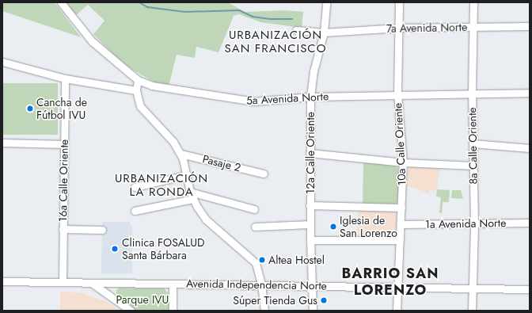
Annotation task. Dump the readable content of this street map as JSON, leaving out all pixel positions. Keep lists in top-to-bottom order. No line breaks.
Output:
{"streets":{"street":["7a Avenida Norte","5a Avenida Norte","10a Calle Oriente","8a Calle Oriente","12a Calle Oriente","Pasaje 2","16a Calle Oriente","1a Avenida Norte","Avenida Independencia Norte"]},"crossings":[["7a Avenida Norte","10a Calle Oriente"],["7a Avenida Norte","8a Calle Oriente"],["7a Avenida Norte","12a Calle Oriente"],["5a Avenida Norte","10a Calle Oriente"],["5a Avenida Norte","8a Calle Oriente"],["5a Avenida Norte","12a Calle Oriente"],["10a Calle Oriente","1a Avenida Norte"],["10a Calle Oriente","Avenida Independencia Norte"],["8a Calle Oriente","1a Avenida Norte"],["8a Calle Oriente","Avenida Independencia Norte"],["12a Calle Oriente","Avenida Independencia Norte"],["16a Calle Oriente","Avenida Independencia Norte"]],"districts":["URBANIZACIÓN SAN FRANCISCO","URBANIZACIÓN LA RONDA","BARRIO SAN LORENZO"],"parks":["Parque IVU"],"places":["Cancha de Fútbol IVU","Iglesia de San Lorenzo","Clinica FOSALUD Santa Bárbara","Altea Hostel","Súper Tienda Gus"]}
